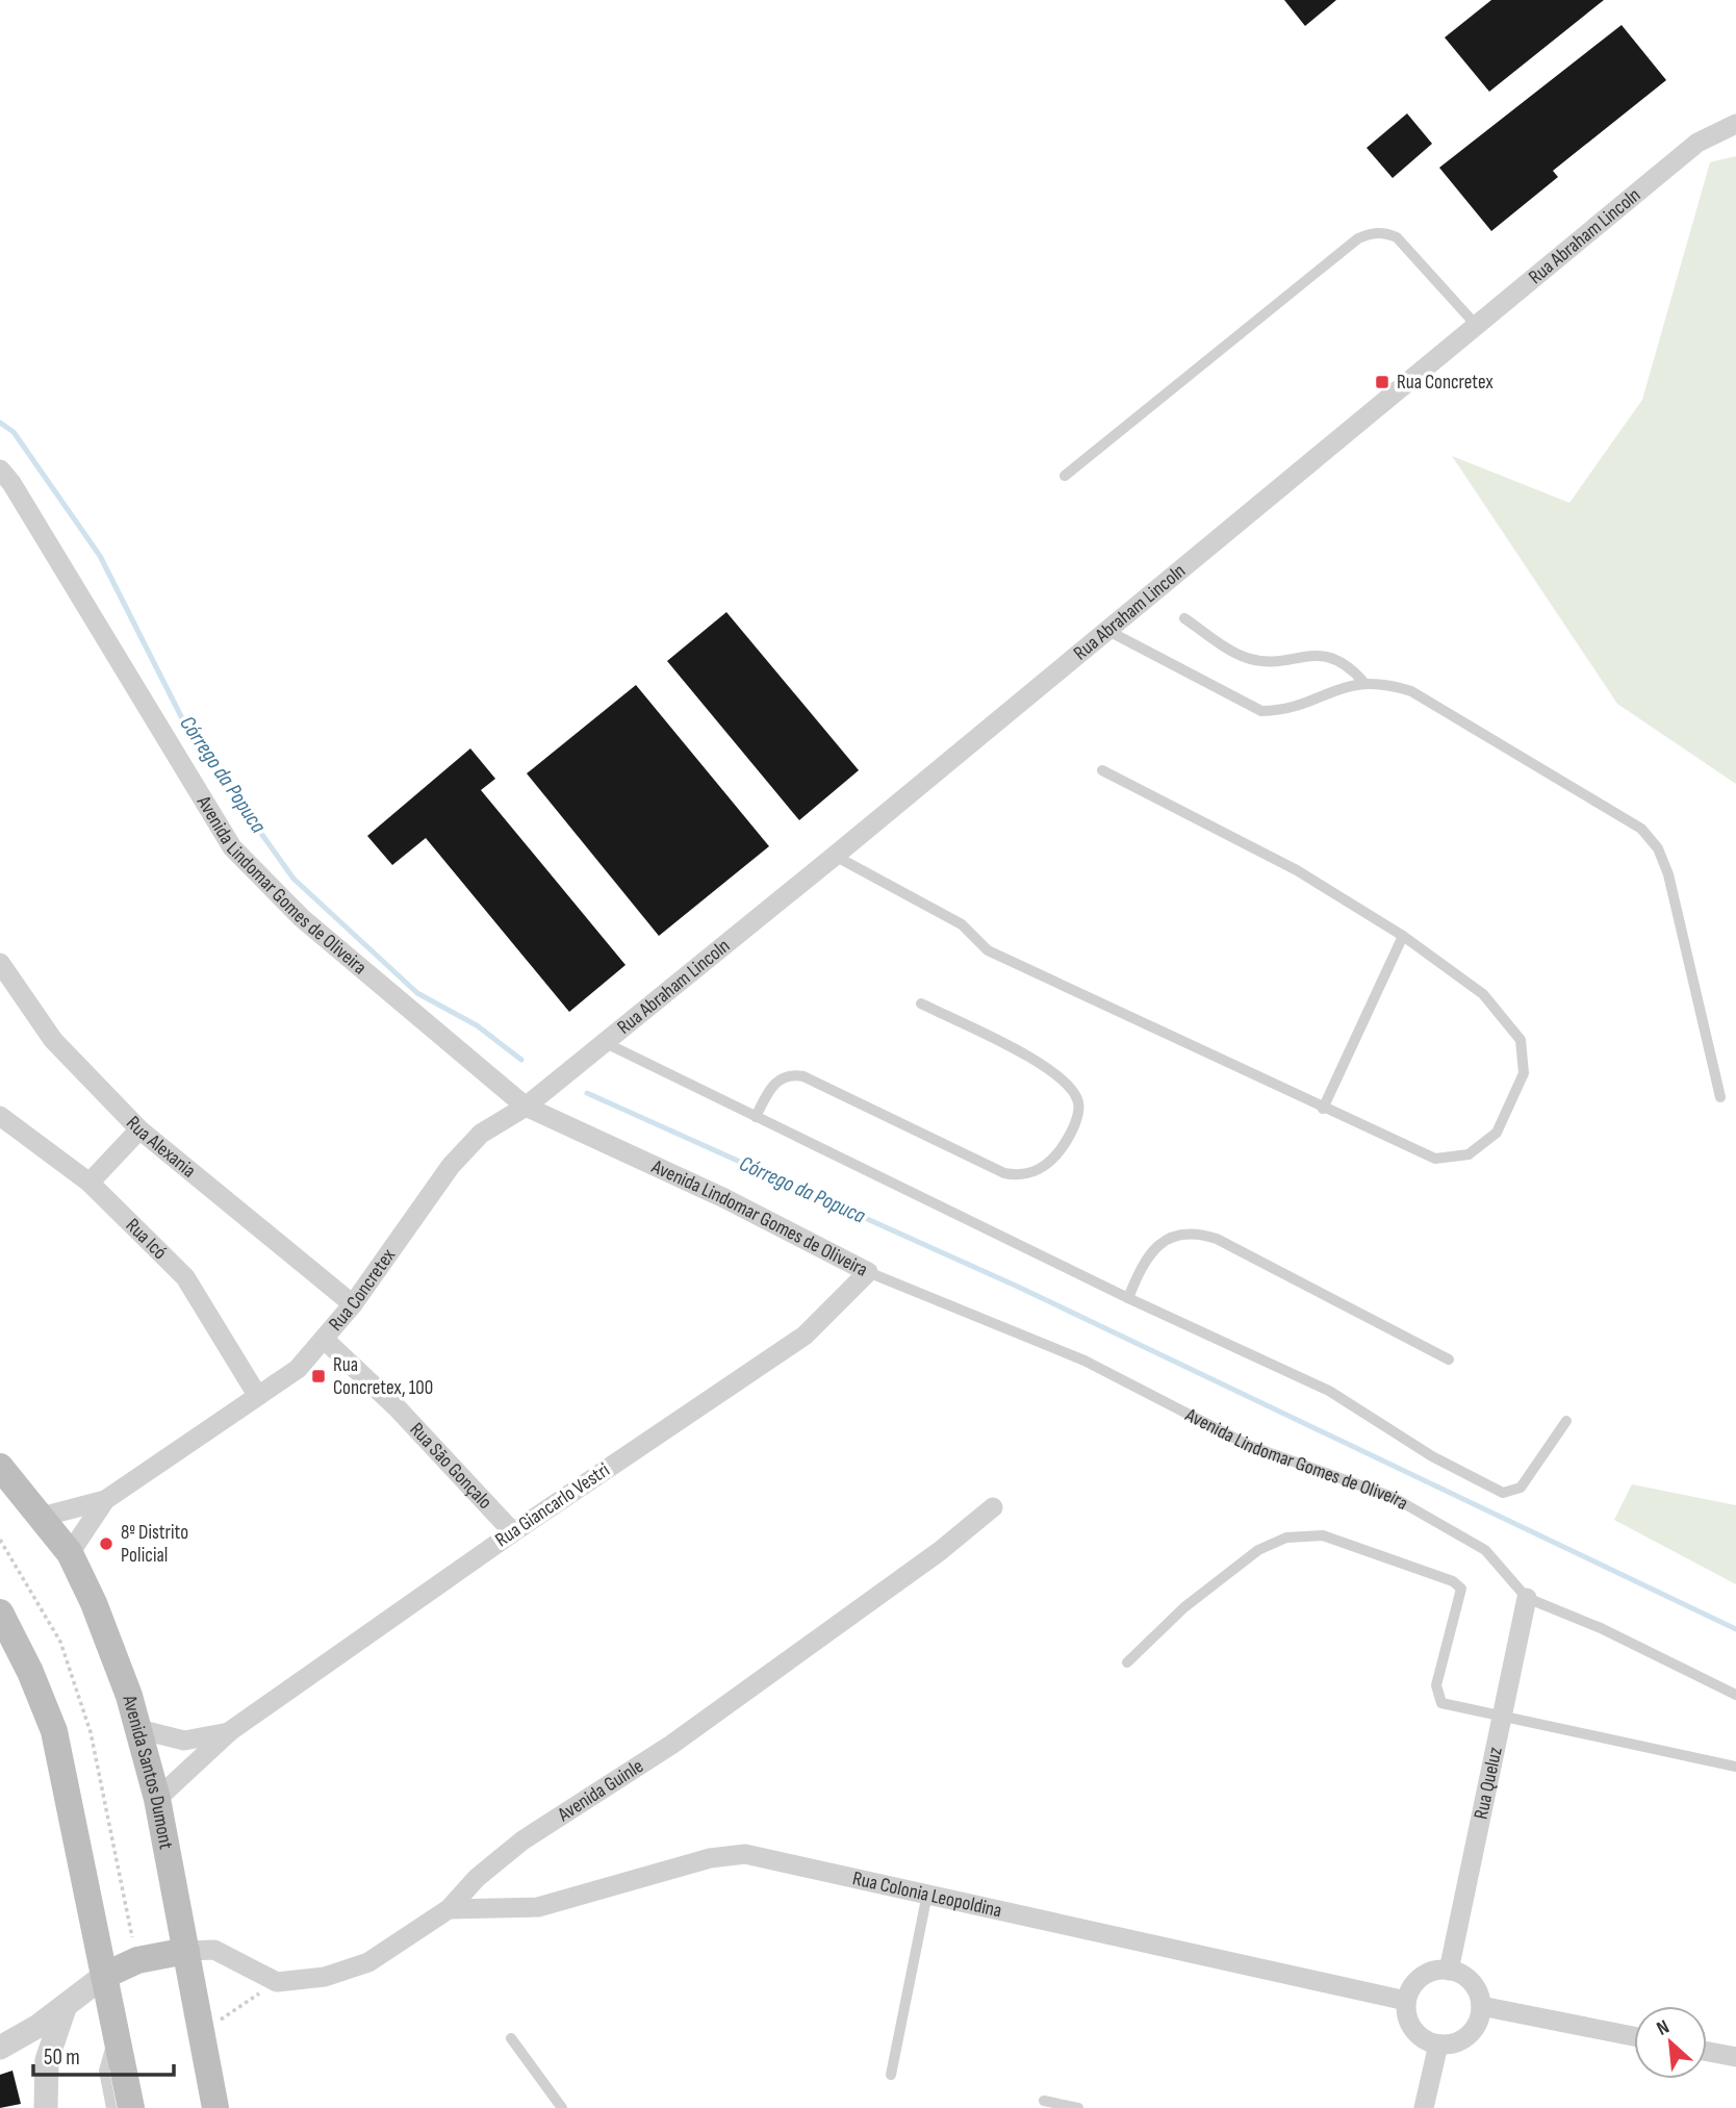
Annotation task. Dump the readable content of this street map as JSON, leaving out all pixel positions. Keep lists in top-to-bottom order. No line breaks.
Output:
{"streets":{"main road":["Avenida Santos Dumont"],"street":["Rua Abraham Lincoln","Avenida Lindomar Gomes de Oliveira","Rua Alexania","Rua Icó","Rua Concretex","Rua São Gonçalo","Rua Giancarlo Vestri","Rua Queluz","Avenida Guinle","Rua Colonia Leopoldina"]},"crossings":[["Rua Abraham Lincoln","Avenida Lindomar Gomes de Oliveira"],["Rua Abraham Lincoln","Rua Concretex"],["Avenida Lindomar Gomes de Oliveira","Rua Concretex"],["Avenida Lindomar Gomes de Oliveira","Rua Giancarlo Vestri"],["Avenida Lindomar Gomes de Oliveira","Rua Queluz"],["Rua Alexania","Rua Concretex"],["Rua Icó","Rua Concretex"],["Rua Concretex","Rua São Gonçalo"],["Rua Concretex","Avenida Santos Dumont"],["Rua São Gonçalo","Rua Giancarlo Vestri"],["Rua Giancarlo Vestri","Avenida Santos Dumont"],["Rua Queluz","Rua Colonia Leopoldina"],["Avenida Guinle","Rua Colonia Leopoldina"]],"water":["Córrego da Popuca"],"places":{"transit":["Rua Concretex","Rua Concretex, 100"],"other":["8º Distrito Policial"]},"scale_bar":"50 m","north":"top left"}
